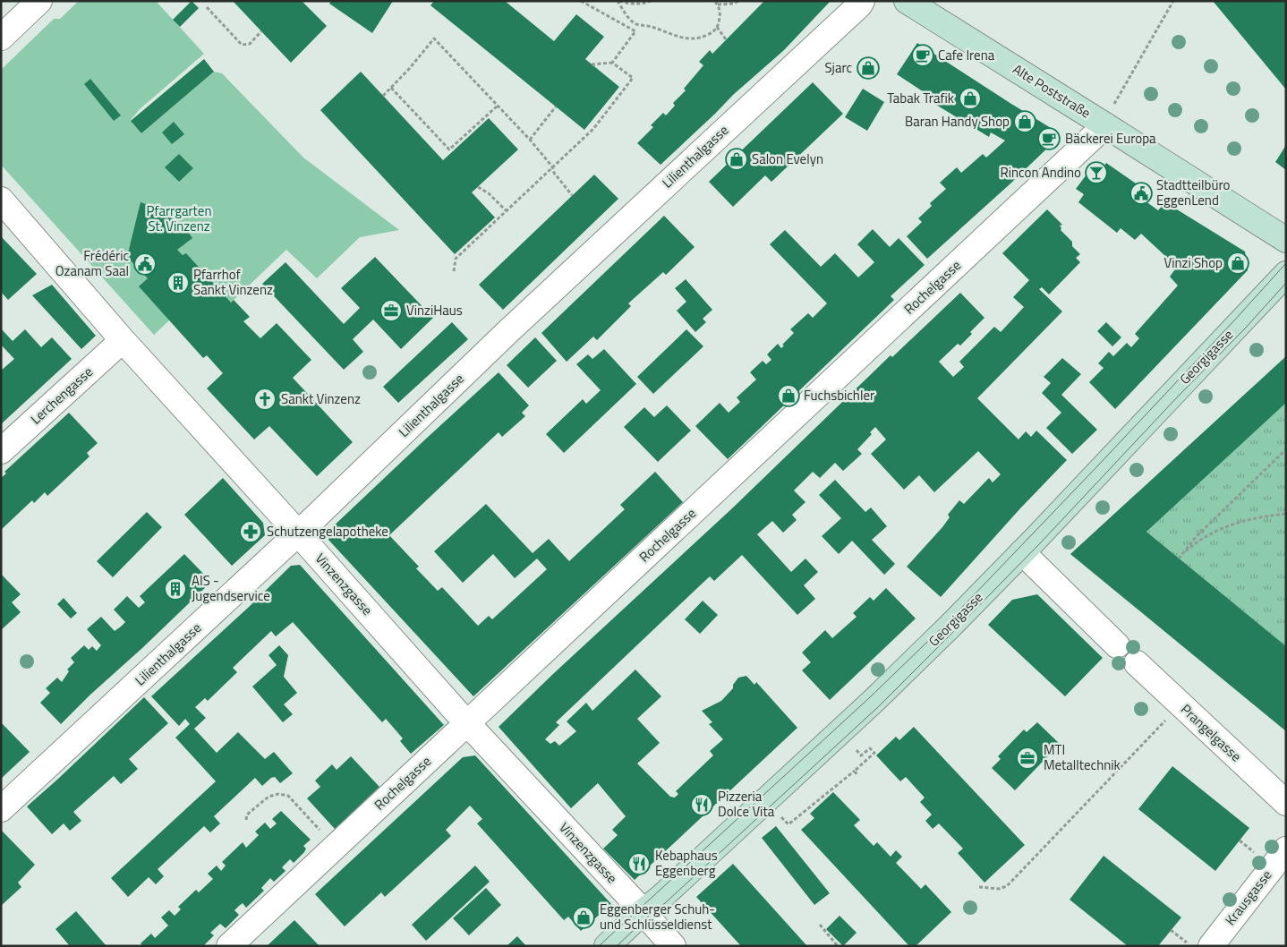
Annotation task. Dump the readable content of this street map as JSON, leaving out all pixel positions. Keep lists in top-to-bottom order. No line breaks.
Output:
{"streets":{"main road":["Alte Poststraße","Georgigasse"],"street":["Lilienthalgasse","Rochelgasse","Lerchengasse","Vinzenzgasse","Prangelgasse","Krausgasse"]},"crossings":[["Alte Poststraße","Rochelgasse"],["Lilienthalgasse","Vinzenzgasse"],["Rochelgasse","Vinzenzgasse"],["Georgigasse","Vinzenzgasse"],["Lerchengasse","Vinzenzgasse"]],"parks":["Pfarrgarten St. Vinzenz"],"places":{"cafe":["Cafe Irena","Bäckerei Europa"],"shop":["Sjarc","Tabak Trafik","Baran Handy Shop","Salon Evelyn","Vinzi Shop","Fuchsbichler","Eggenberger Schuh- und Schlüsseldienst"],"bar":["Rincon Andino"],"public building":["Stadtteilbüro EggenLend","Frédéric Ozanam Saal"],"building":["Pfarrhof Sankt Vinzenz","AIS - Jugendservice"],"office":["VinziHaus","MTI Metalltechnik"],"church":["Sankt Vinzenz"],"pharmacy":["Schutzengelapotheke"],"restaurant":["Pizzeria Dolce Vita","Kebaphaus Eggenberg"]}}
